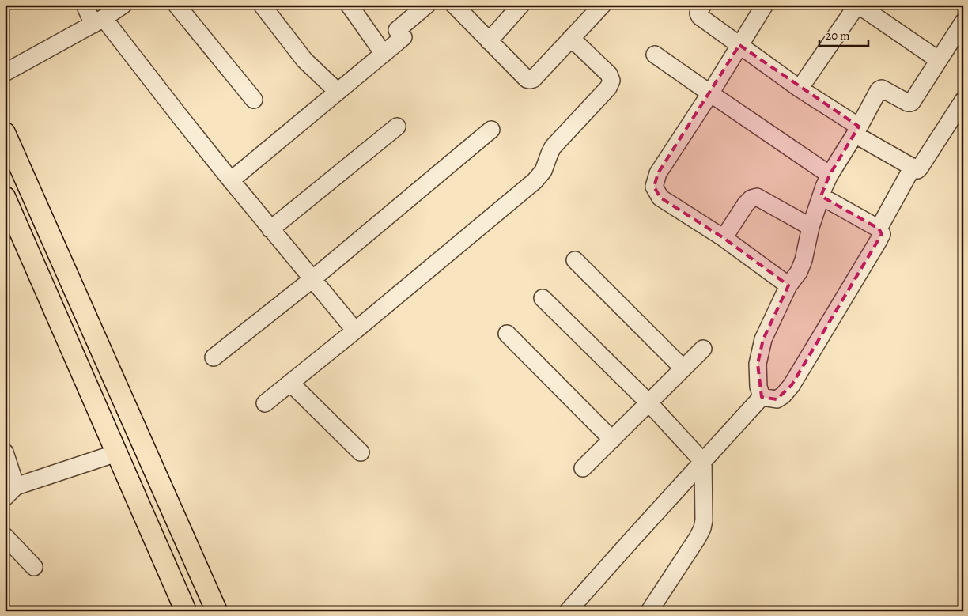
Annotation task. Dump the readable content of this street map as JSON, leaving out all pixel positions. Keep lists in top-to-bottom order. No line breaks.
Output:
{"scale_bar":"20 m"}
